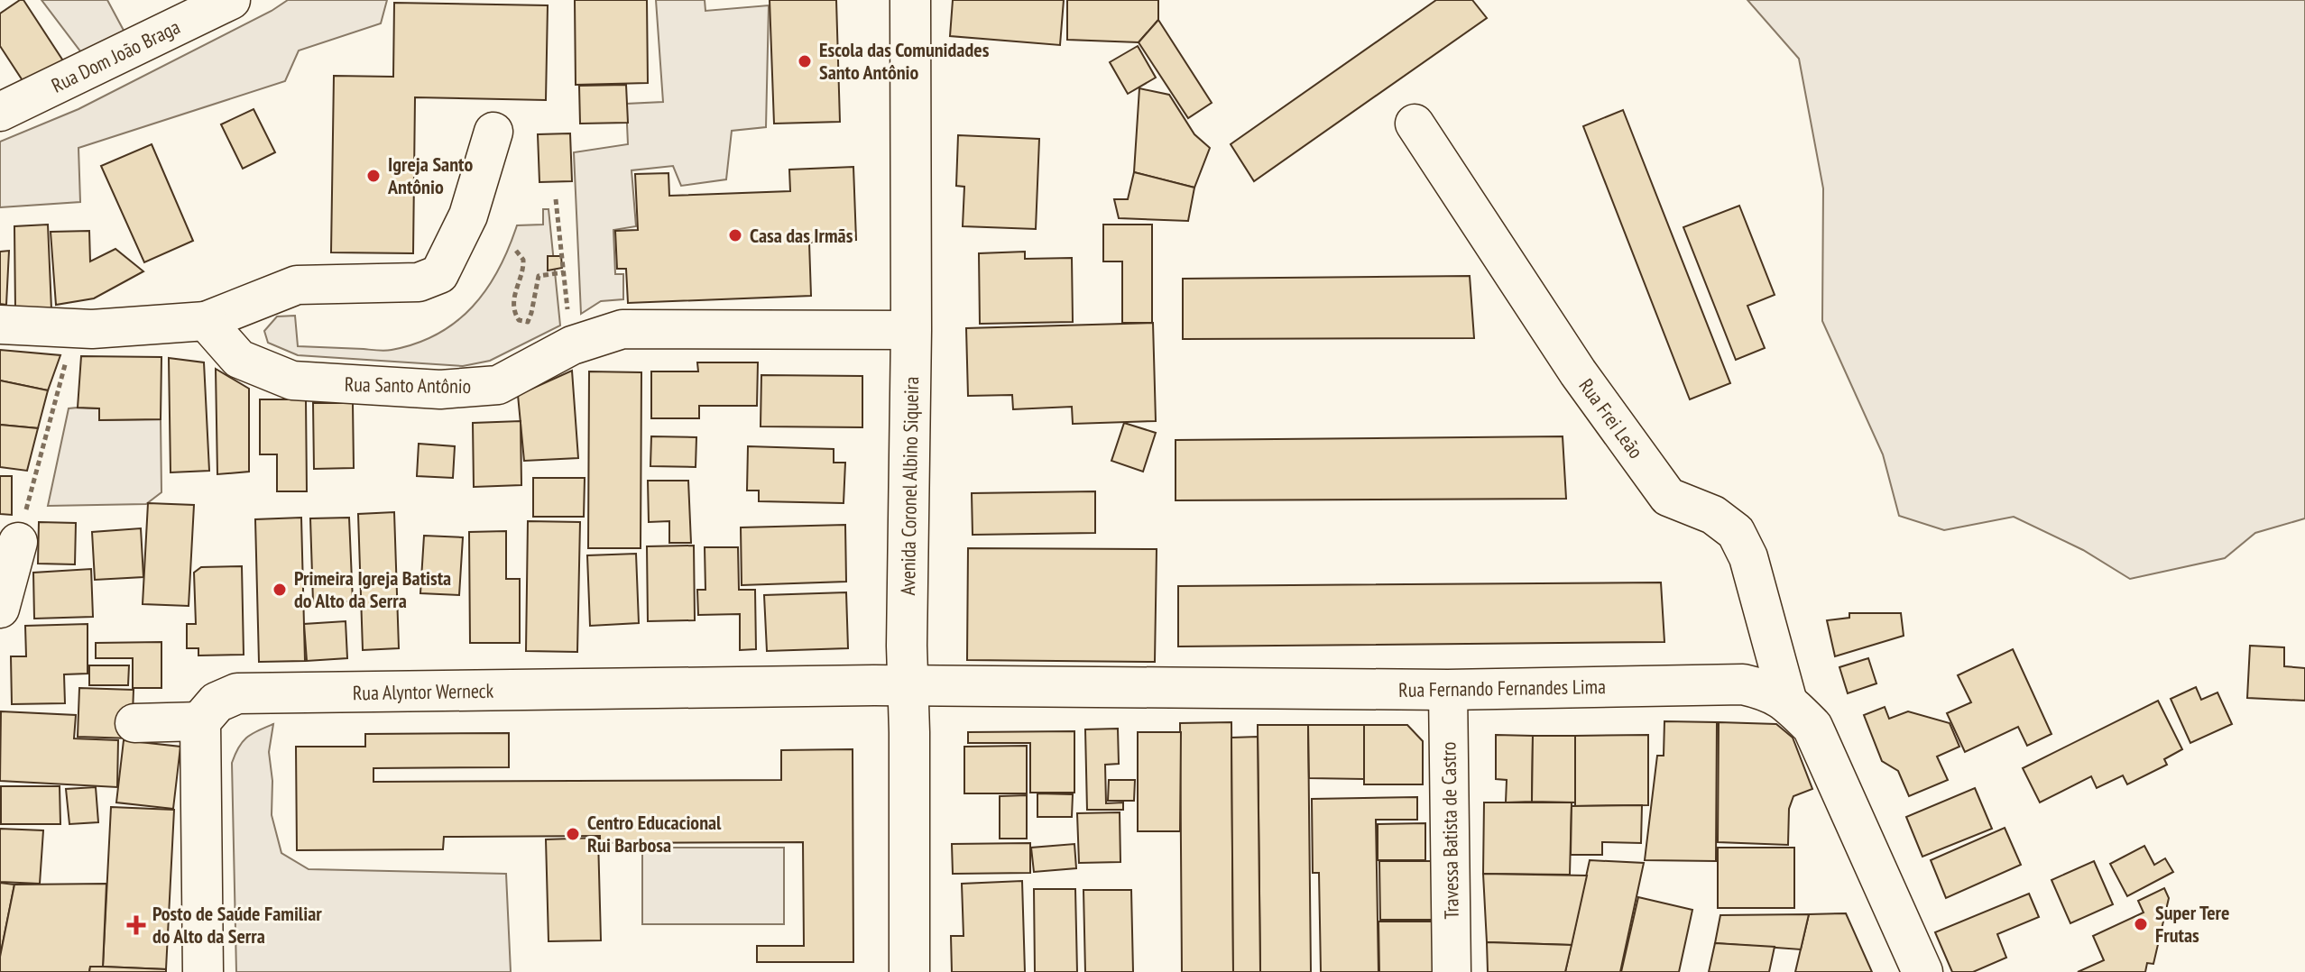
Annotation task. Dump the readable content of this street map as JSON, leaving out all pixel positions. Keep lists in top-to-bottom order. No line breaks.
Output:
{"streets":{"main road":["Avenida Coronel Albino Siqueira","Rua Fernando Fernandes Lima","Rua Alyntor Werneck"],"street":["Rua Dom João Braga","Rua Santo Antônio","Rua Frei Leão","Travessa Batista de Castro"]},"crossings":[["Rua Santo Antônio","Avenida Coronel Albino Siqueira"],["Rua Frei Leão","Rua Fernando Fernandes Lima"],["Avenida Coronel Albino Siqueira","Rua Fernando Fernandes Lima"],["Avenida Coronel Albino Siqueira","Rua Alyntor Werneck"],["Rua Fernando Fernandes Lima","Rua Alyntor Werneck"],["Rua Fernando Fernandes Lima","Travessa Batista de Castro"]],"places":{"other":["Escola das Comunidades Santo Antônio","Igreja Santo Antônio","Casa das Irmãs","Primeira Igreja Batista do Alto da Serra","Centro Educacional Rui Barbosa","Super Tere Frutas"],"health":["Posto de Saúde Familiar do Alto da Serra"]}}
